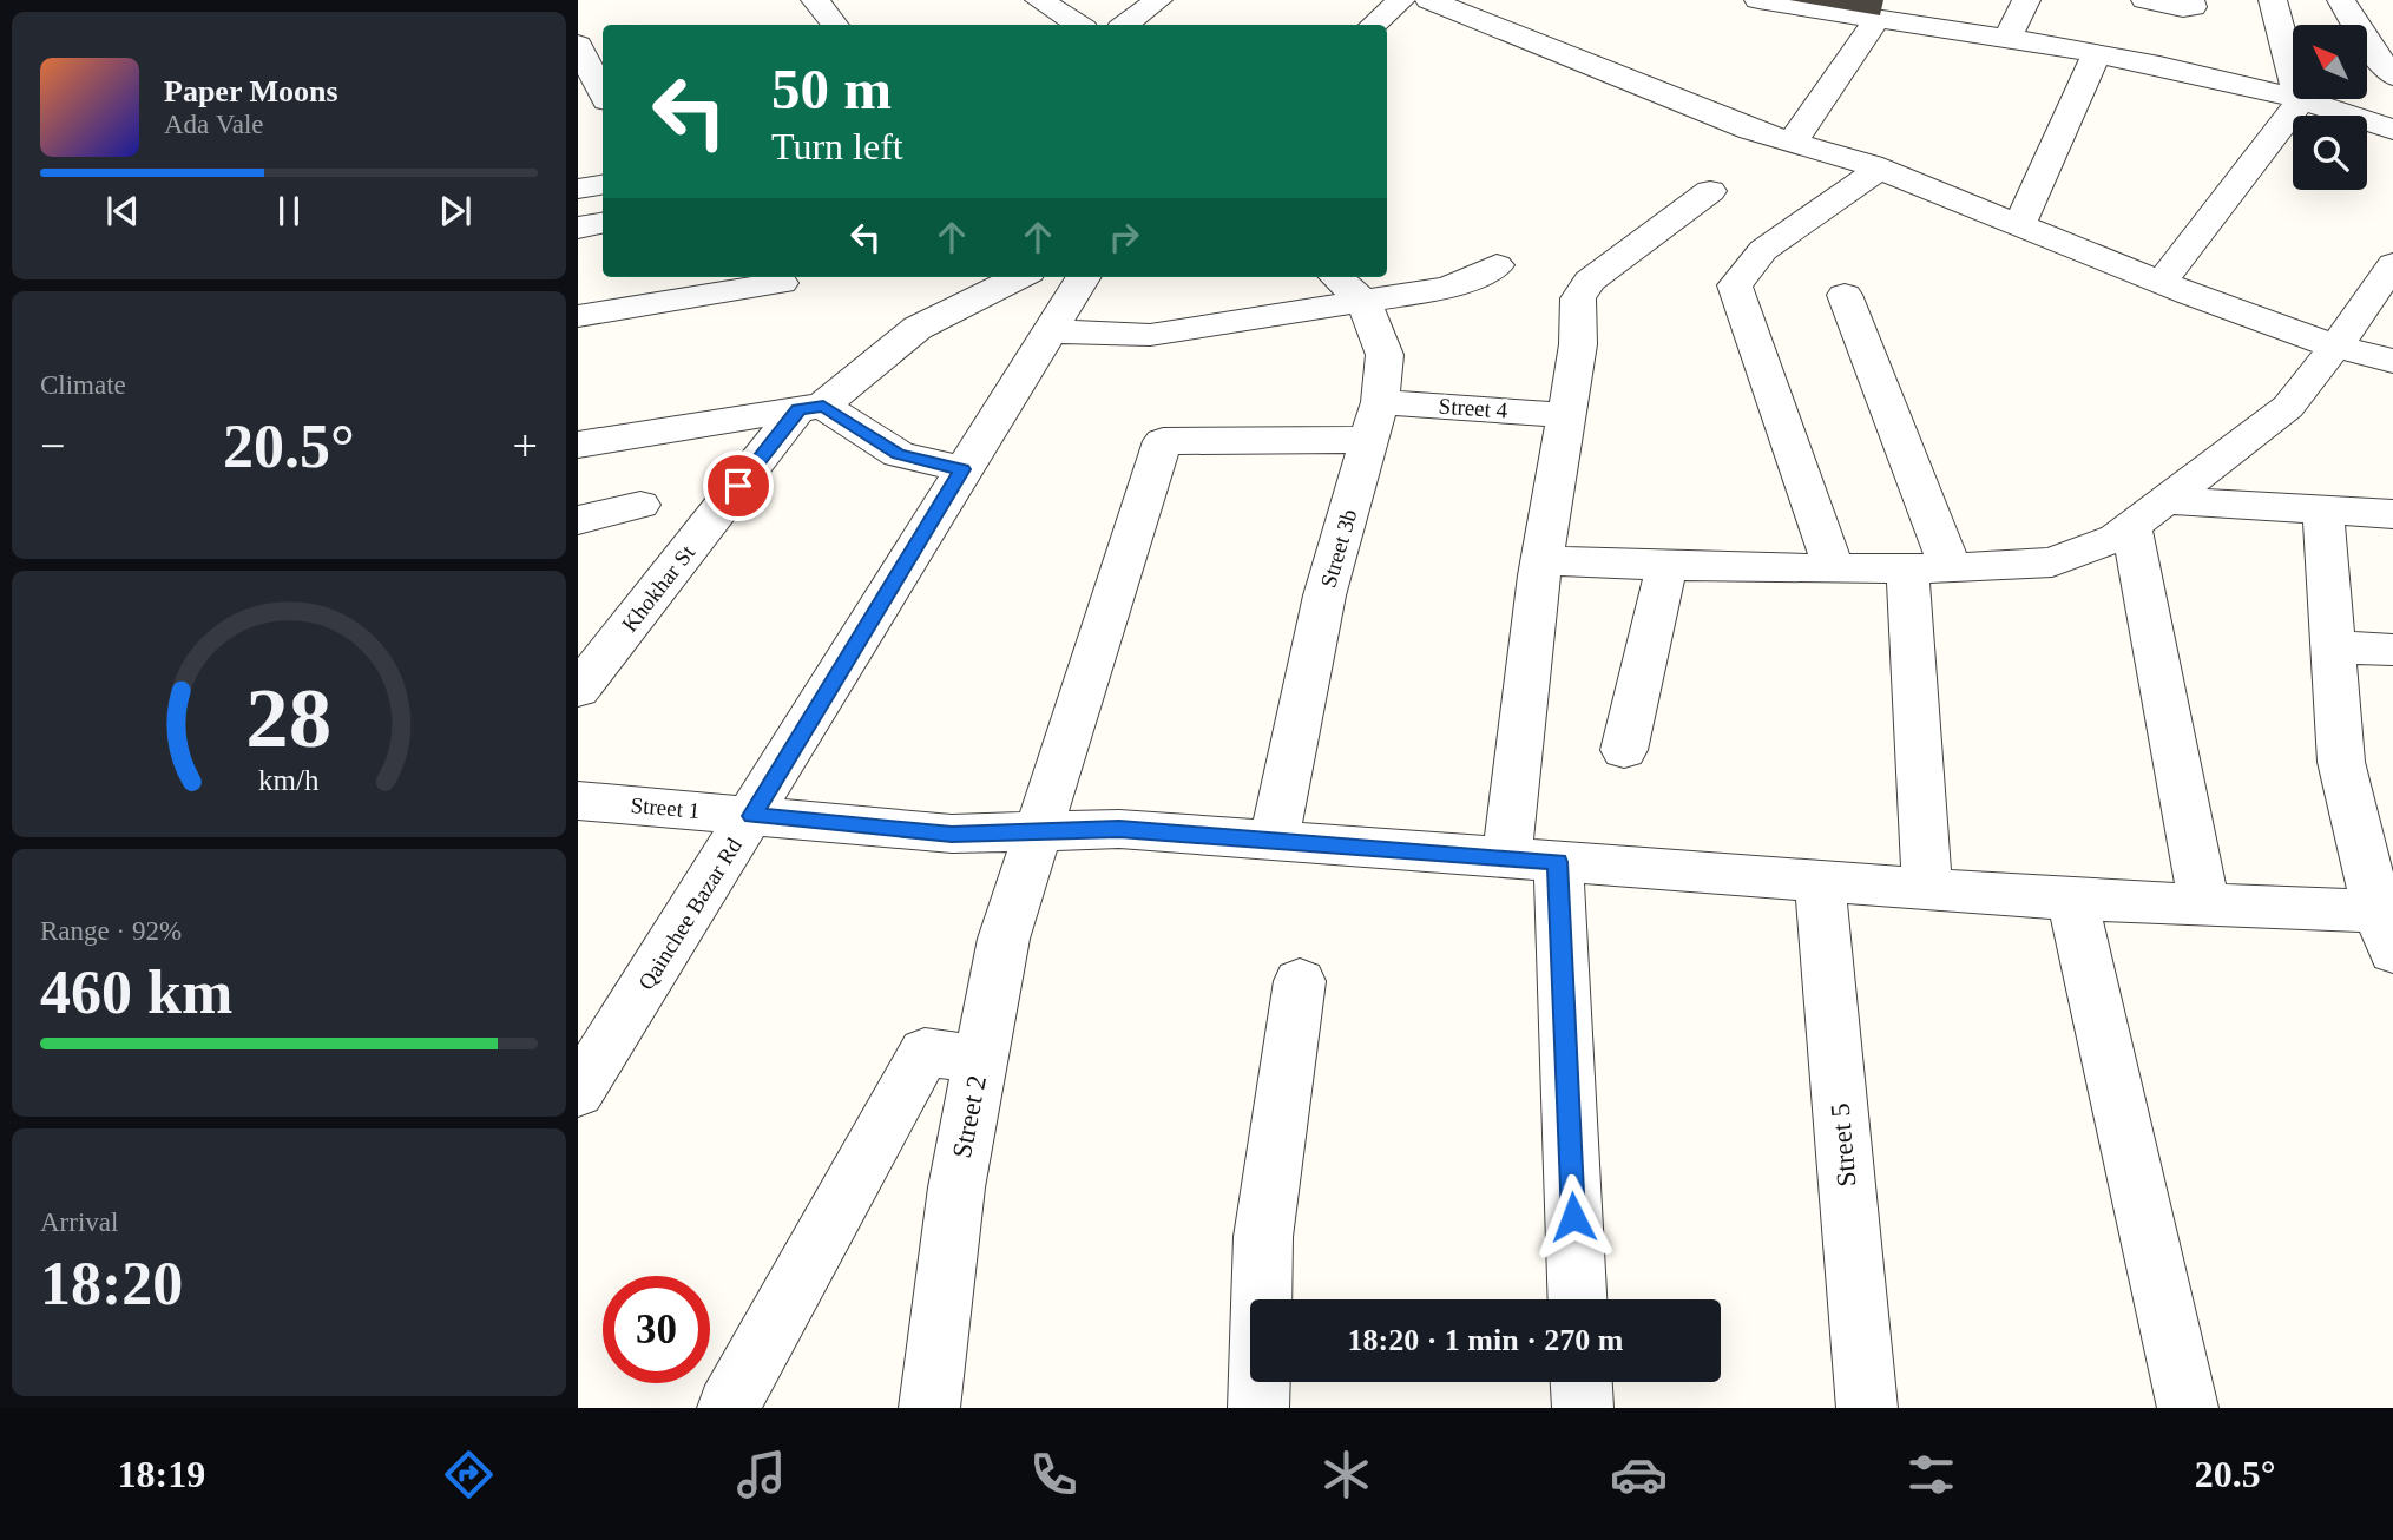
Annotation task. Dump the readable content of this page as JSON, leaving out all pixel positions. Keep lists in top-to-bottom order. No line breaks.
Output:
{"streets":{"street":["Street 4","Street 3b","Khokhar St","Street 1","Qainchee Bazar Rd","Street 2","Street 5"]},"crossings":[["Street 4","Street 3b"],["Street 4","Street 1"],["Street 4","Street 2"],["Street 3b","Street 1"],["Street 1","Qainchee Bazar Rd"],["Street 1","Street 2"],["Street 1","Street 5"]],"north":"top left","page":{"turn":["50 m","Turn left"],"song":["Paper Moons","Ada Vale"],"tile":["Climate",["Range · 92%","460 km"],["Arrival","18:20"]],"heat":["−","20.5°","+"],"limit":"30","trip":"18:20 · 1 min · 270 m","tabs":["18:19","20.5°"],"gauge":["28","km/h"]}}
